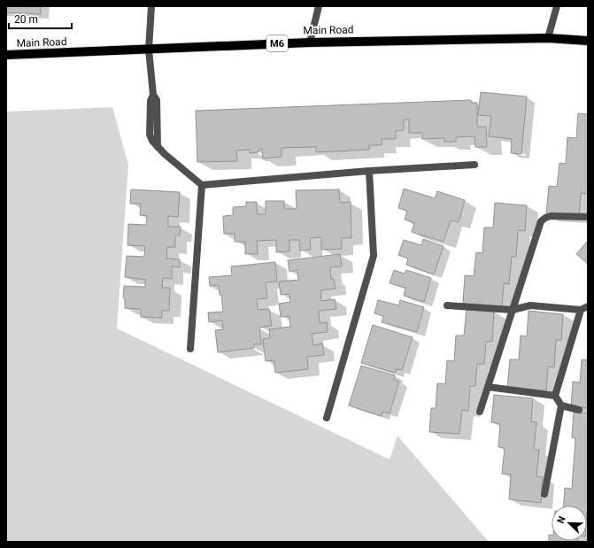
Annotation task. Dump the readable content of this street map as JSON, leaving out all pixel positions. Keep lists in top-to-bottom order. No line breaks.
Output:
{"streets":{"main road":["Main Road","M6"]},"scale_bar":"20 m","north":"top left"}
